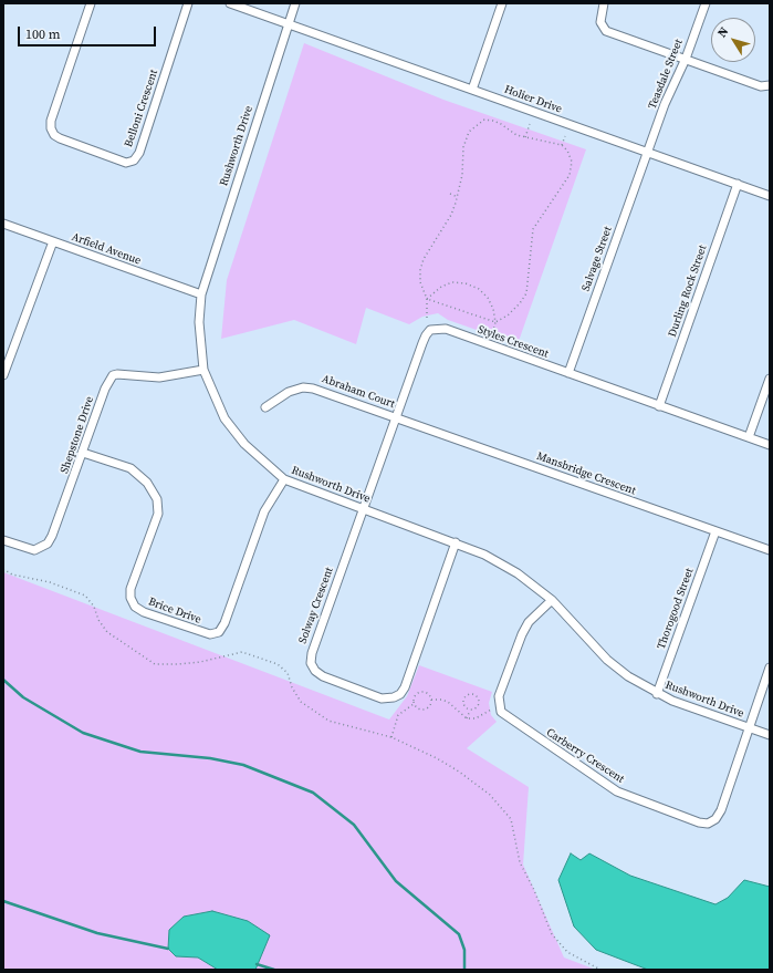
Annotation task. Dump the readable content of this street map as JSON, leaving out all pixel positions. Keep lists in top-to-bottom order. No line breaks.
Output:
{"streets":{"street":["Teasdale Street","Holier Drive","Belloni Crescent","Rushworth Drive","Arfield Avenue","Salvage Street","Durling Rock Street","Styles Crescent","Abraham Court","Shepstone Drive","Mansbridge Crescent","Solway Crescent","Thorogood Street","Brice Drive","Carberry Crescent"]},"crossings":[["Teasdale Street","Holier Drive"],["Teasdale Street","Salvage Street"],["Holier Drive","Rushworth Drive"],["Holier Drive","Salvage Street"],["Holier Drive","Durling Rock Street"],["Rushworth Drive","Arfield Avenue"],["Rushworth Drive","Styles Crescent"],["Rushworth Drive","Shepstone Drive"],["Rushworth Drive","Solway Crescent"],["Rushworth Drive","Thorogood Street"],["Rushworth Drive","Brice Drive"],["Rushworth Drive","Carberry Crescent"],["Salvage Street","Styles Crescent"],["Durling Rock Street","Styles Crescent"],["Styles Crescent","Abraham Court"],["Styles Crescent","Mansbridge Crescent"],["Styles Crescent","Solway Crescent"],["Abraham Court","Mansbridge Crescent"],["Shepstone Drive","Brice Drive"],["Mansbridge Crescent","Thorogood Street"]],"scale_bar":"100 m","north":"top left"}
